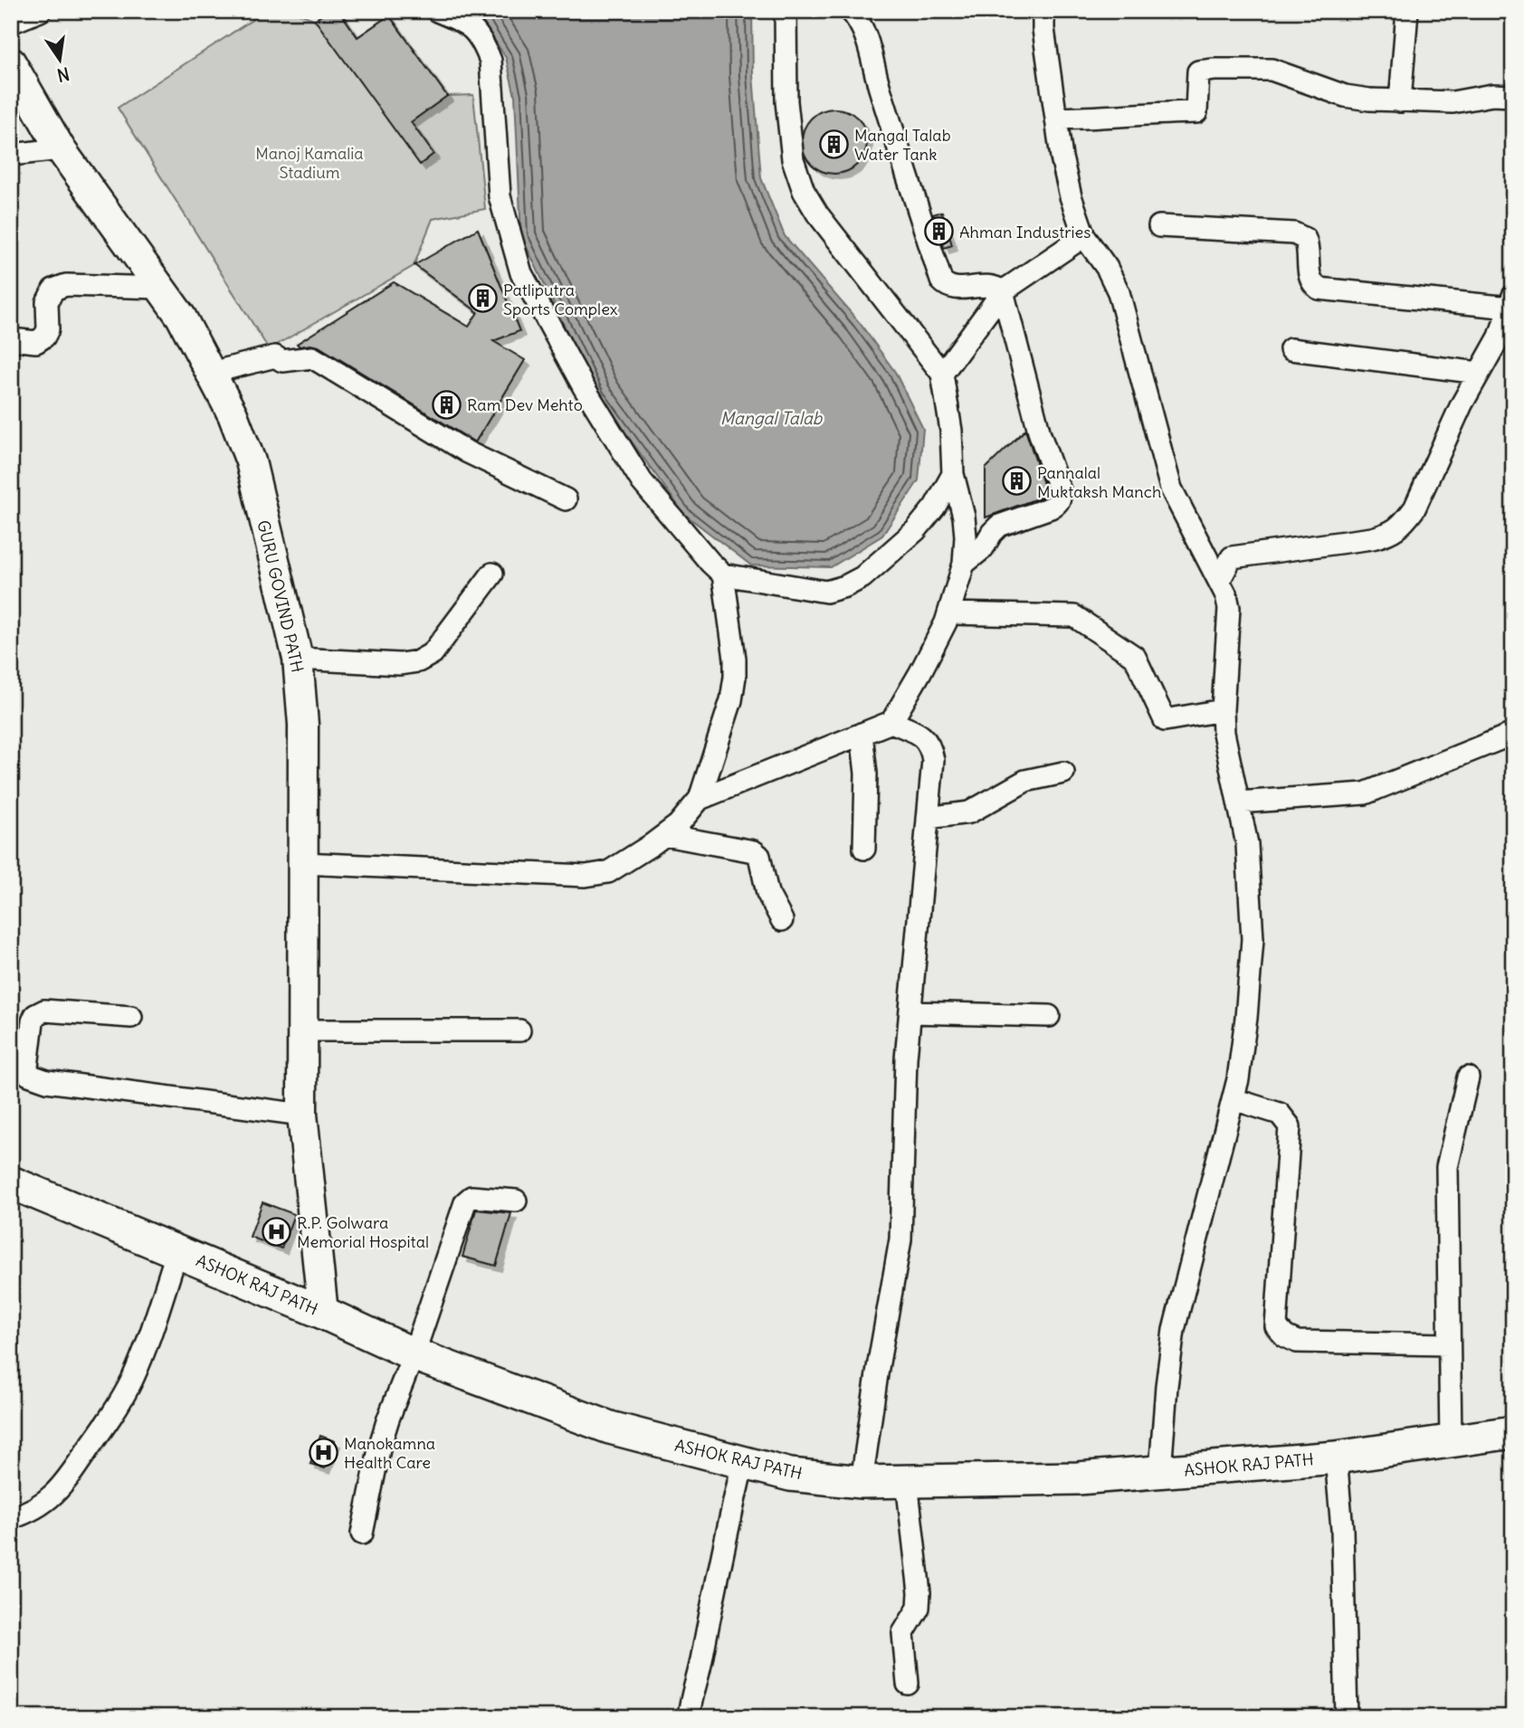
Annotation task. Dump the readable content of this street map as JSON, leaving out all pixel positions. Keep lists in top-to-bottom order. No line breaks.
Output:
{"streets":{"main road":["ASHOK RAJ PATH"],"street":["GURU GOVIND PATH"]},"crossings":[["GURU GOVIND PATH","ASHOK RAJ PATH"]],"water":["Mangal Talab"],"parks":["Manoj Kamalia Stadium"],"places":{"building":["Mangal Talab Water Tank","Ahman Industries","Patliputra Sports Complex","Ram Dev Mehto","Pannalal Muktaksh Manch"],"hospital":["R.P. Golwara Memorial Hospital","Manokamna Health Care"]},"north":"bottom"}
